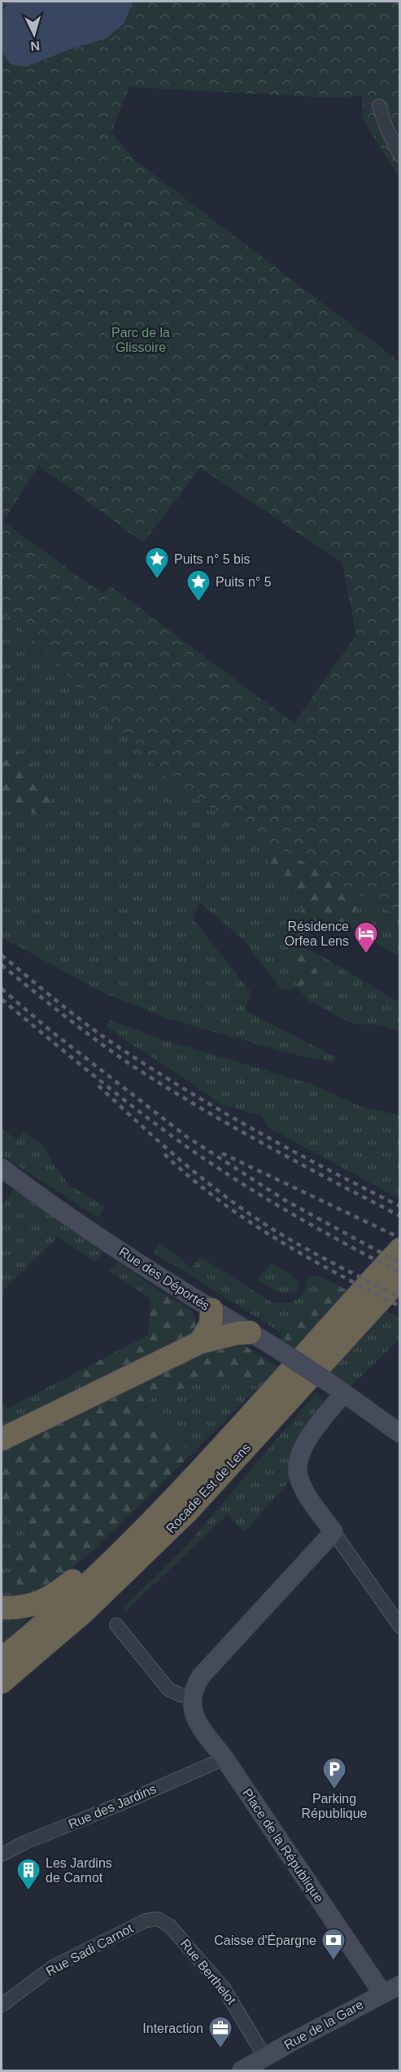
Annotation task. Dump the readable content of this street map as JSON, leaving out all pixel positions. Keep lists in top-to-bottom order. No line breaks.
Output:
{"streets":{"highway":["Rocade Est de Lens"],"street":["Rue des Déportés","Rue des Jardins","Place de la République","Rue Sadi Carnot","Rue Berthelot","Rue de la Gare"]},"crossings":[["Rue des Jardins","Place de la République"],["Place de la République","Rue de la Gare"],["Rue Sadi Carnot","Rue Berthelot"],["Rue Berthelot","Rue de la Gare"]],"parks":["Parc de la Glissoire"],"places":{"place":["Puits n° 5 bis","Puits n° 5"],"hotel":["Résidence Orfea Lens"],"parking":["Parking République"],"building":["Les Jardins de Carnot"],"bank":["Caisse d'Épargne"],"office":["Interaction"]},"north":"bottom"}
